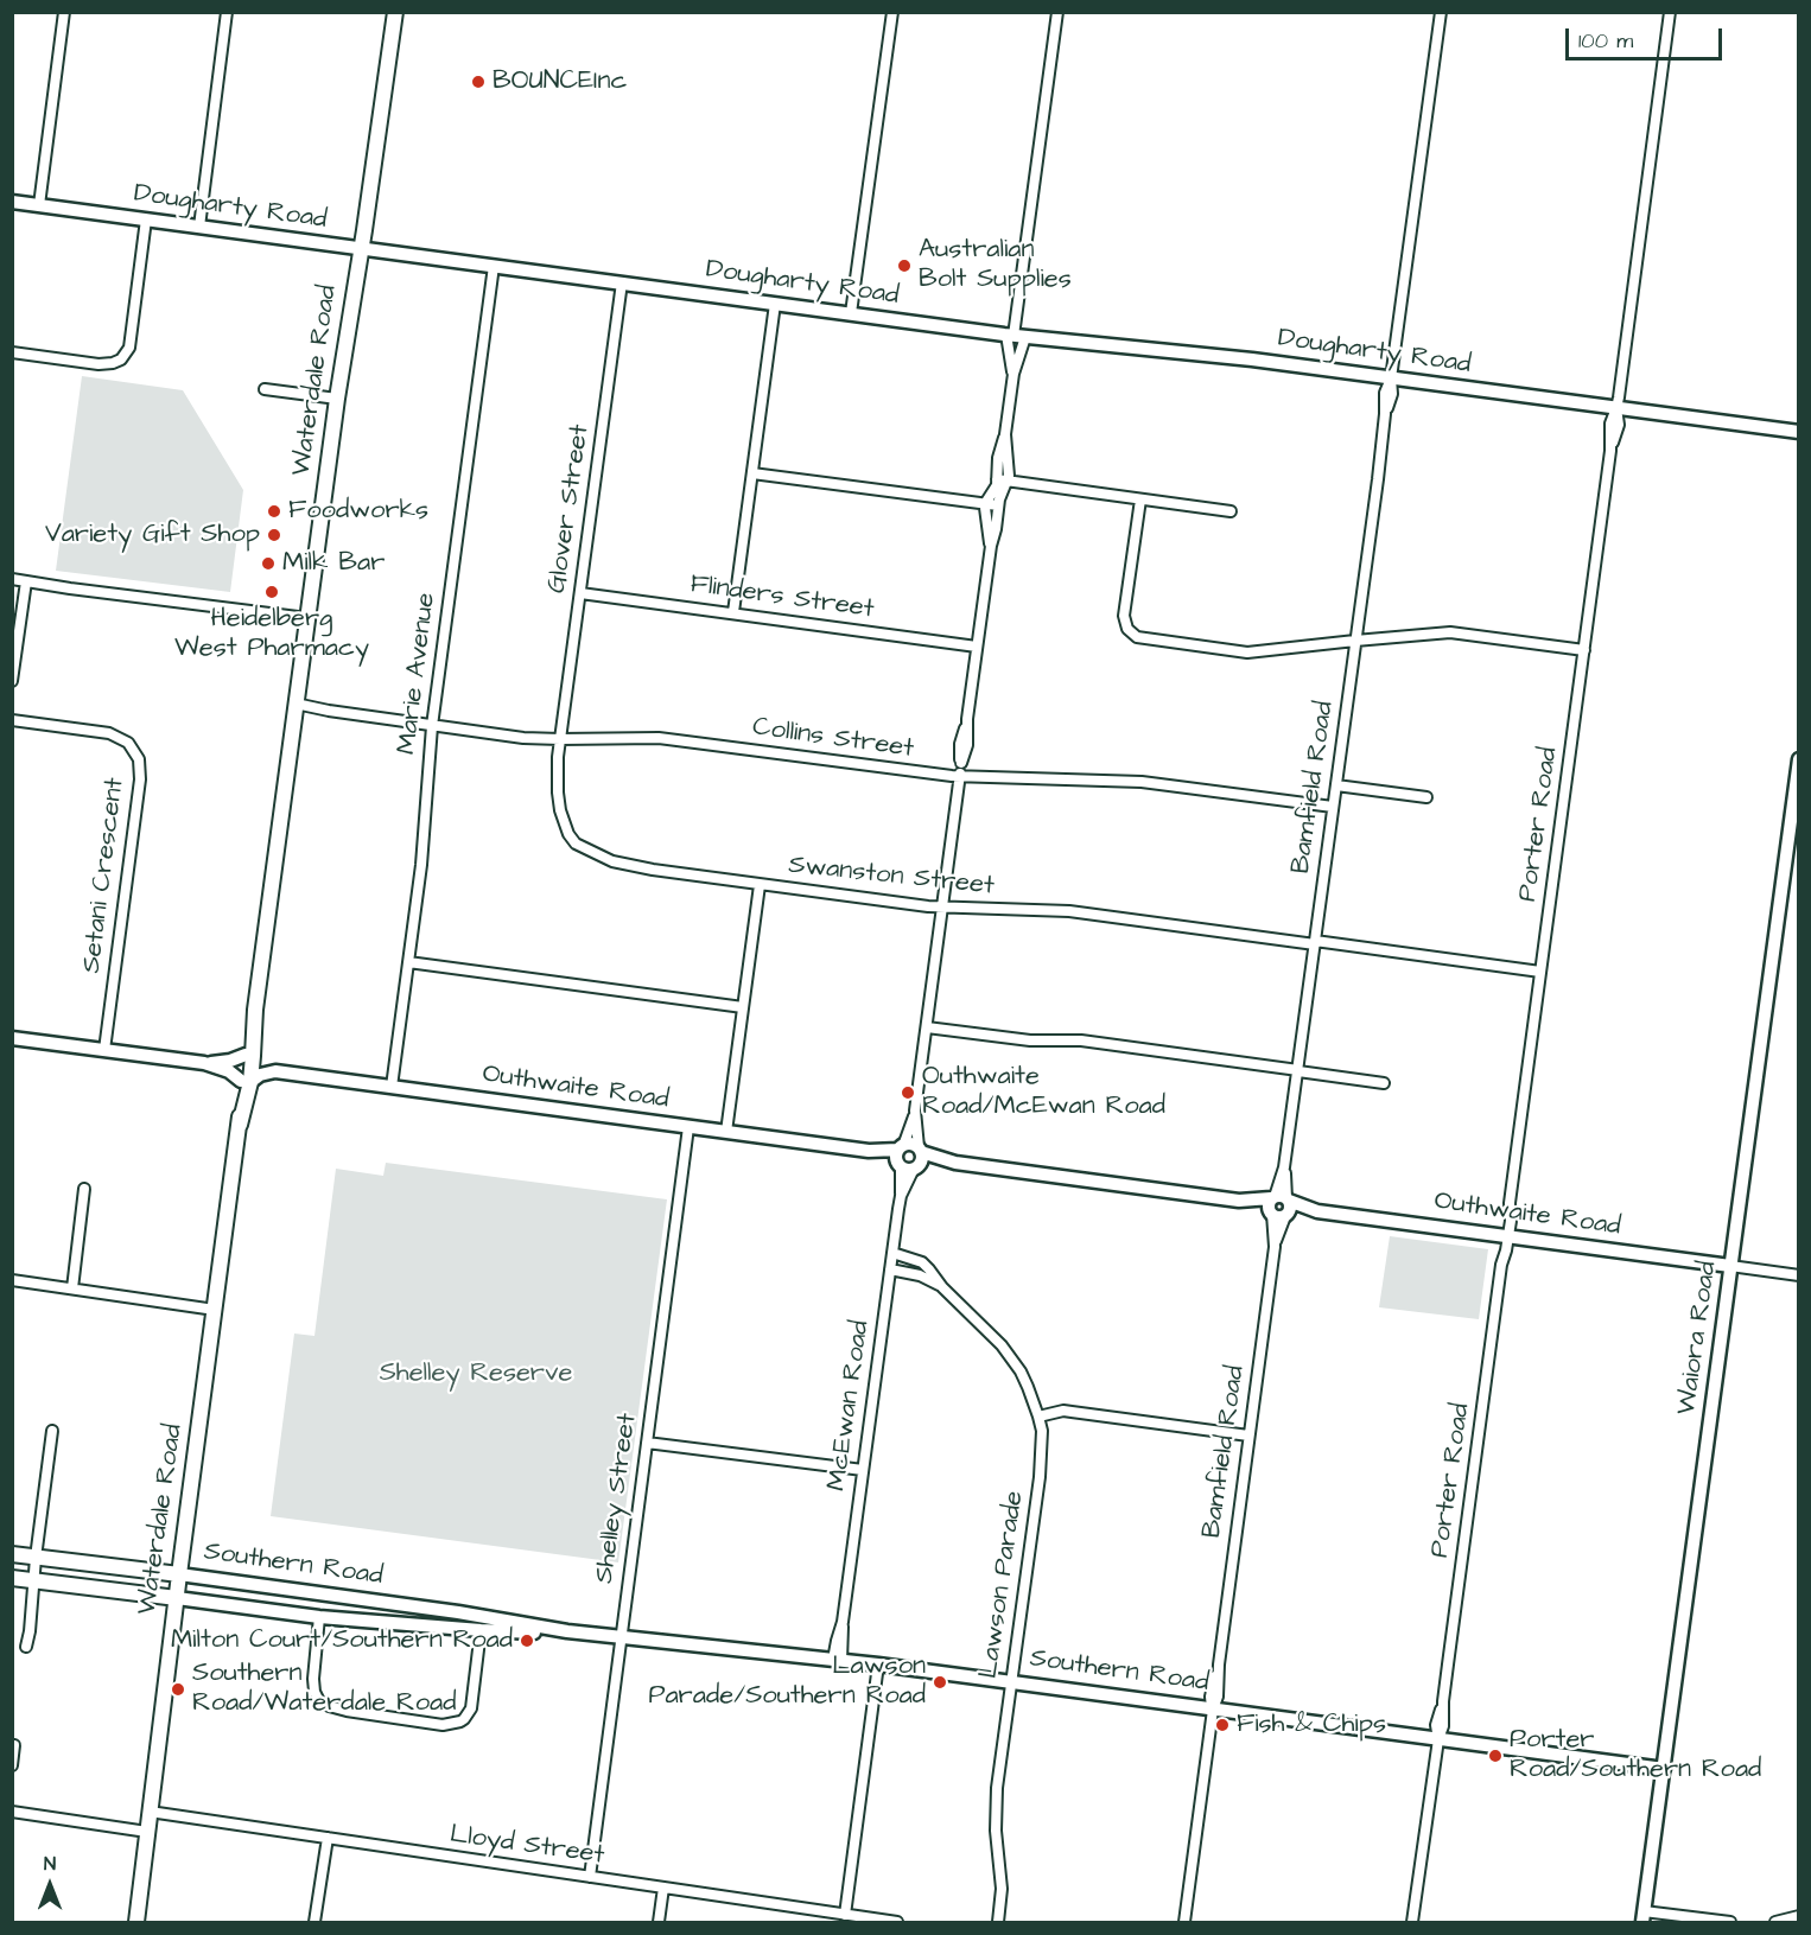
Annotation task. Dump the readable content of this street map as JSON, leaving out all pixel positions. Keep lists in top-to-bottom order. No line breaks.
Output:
{"streets":{"main road":["Waterdale Road","Southern Road"],"street":["Dougharty Road","Glover Street","Flinders Street","Marie Avenue","Collins Street","Bamfield Road","Porter Road","Setani Crescent","Swanston Street","Outhwaite Road","Waiora Road","McEwan Road","Shelley Street","Lawson Parade","Lloyd Street"]},"crossings":[["Dougharty Road","Waterdale Road"],["Dougharty Road","Glover Street"],["Dougharty Road","Marie Avenue"],["Dougharty Road","Bamfield Road"],["Dougharty Road","Porter Road"],["Dougharty Road","McEwan Road"],["Waterdale Road","Collins Street"],["Waterdale Road","Outhwaite Road"],["Waterdale Road","Southern Road"],["Waterdale Road","Lloyd Street"],["Glover Street","Flinders Street"],["Glover Street","Collins Street"],["Glover Street","Swanston Street"],["Flinders Street","McEwan Road"],["Marie Avenue","Collins Street"],["Marie Avenue","Outhwaite Road"],["Collins Street","Bamfield Road"],["Collins Street","Swanston Street"],["Collins Street","McEwan Road"],["Bamfield Road","Swanston Street"],["Bamfield Road","Outhwaite Road"],["Bamfield Road","Southern Road"],["Porter Road","Swanston Street"],["Porter Road","Outhwaite Road"],["Porter Road","Southern Road"],["Swanston Street","McEwan Road"],["Outhwaite Road","Waiora Road"],["Outhwaite Road","McEwan Road"],["Outhwaite Road","Shelley Street"],["Waiora Road","Southern Road"],["McEwan Road","Southern Road"],["McEwan Road","Lawson Parade"],["Shelley Street","Southern Road"],["Shelley Street","Lloyd Street"],["Southern Road","Lawson Parade"]],"parks":["Shelley Reserve"],"places":["BOUNCEInc","Australian Bolt Supplies","Foodworks","Variety Gift Shop","Milk Bar","Heidelberg West Pharmacy","Outhwaite Road/McEwan Road","Milton Court/Southern Road","Lawson Parade/Southern Road","Southern Road/Waterdale Road","Fish & Chips","Porter Road/Southern Road"],"scale_bar":"100 m","north":"top"}
